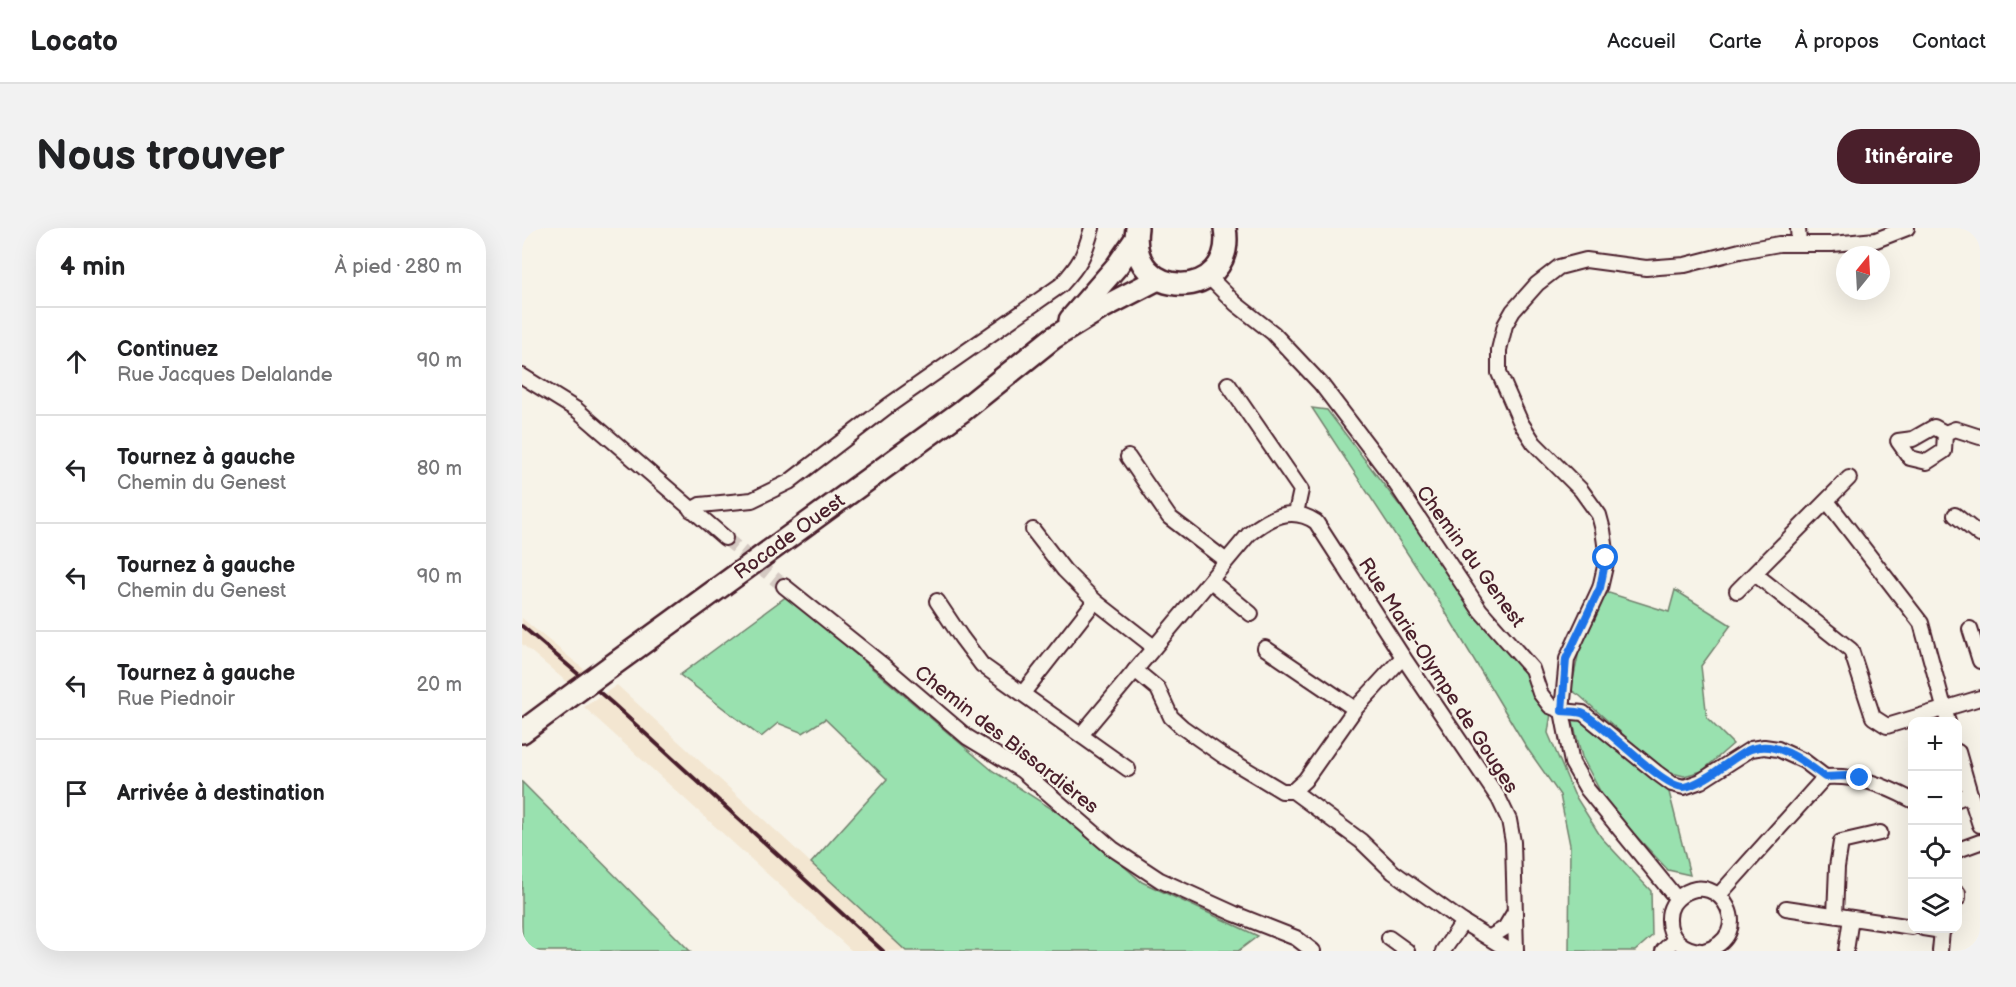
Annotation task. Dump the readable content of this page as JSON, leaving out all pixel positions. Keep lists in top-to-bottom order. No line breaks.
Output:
{"streets":{"main road":["Rocade Ouest"],"street":["Chemin du Genest","Rue Marie-Olympe de Gouges","Chemin des Bissardières"]},"north":"top","page":{"header":"Locato","nav":["Accueil","Carte","À propos","Contact"],"buttons":"Itinéraire","title":"Nous trouver","heading":["4 min","À pied · 280 m"],"list":[["Continuez","Rue Jacques Delalande","90 m"],["Tournez à gauche","Chemin du Genest","80 m"],["Tournez à gauche","Chemin du Genest","90 m"],["Tournez à gauche","Rue Piednoir","20 m"],"Arrivée à destination"],"map_buttons":["+","−"]}}
